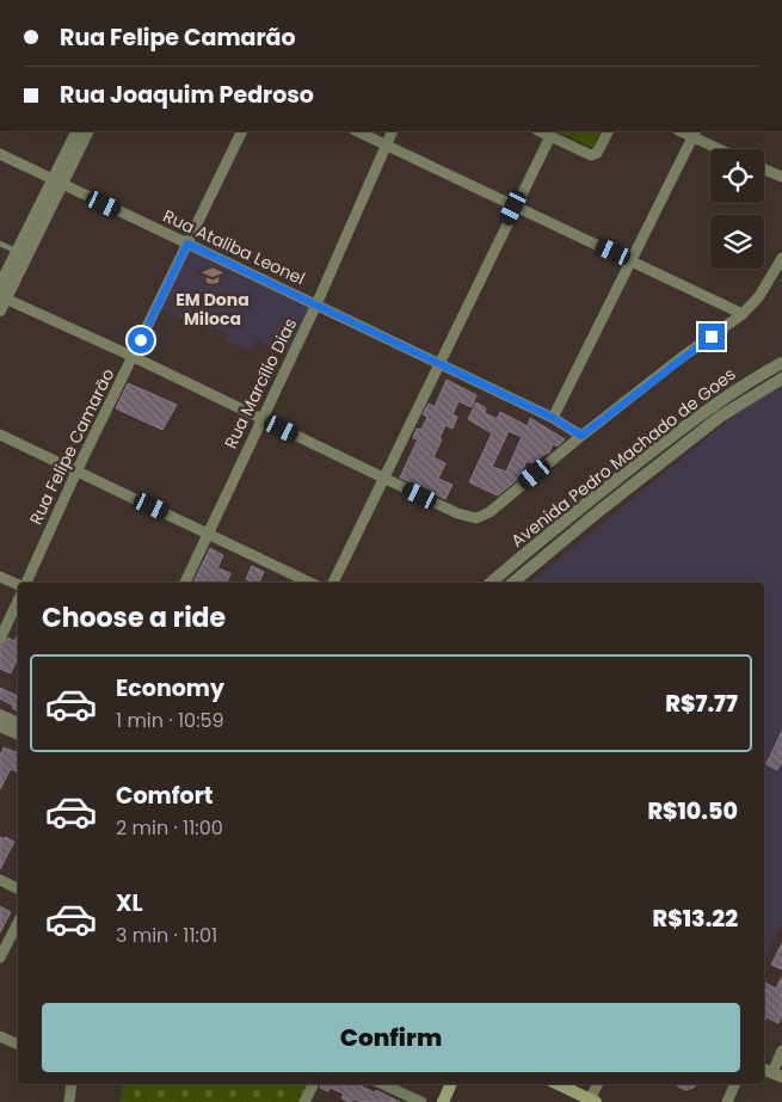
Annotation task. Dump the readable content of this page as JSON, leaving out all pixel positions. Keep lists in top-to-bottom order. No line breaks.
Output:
{"streets":{"street":["Rua Ataliba Leonel","Rua Marcílio Dias","Rua Felipe Camarão","Avenida Pedro Machado de Goes"]},"crossings":[["Rua Ataliba Leonel","Rua Marcílio Dias"],["Rua Ataliba Leonel","Rua Felipe Camarão"]],"places":{"school or university":["EM Dona Miloca"]},"page":{"banner":["Rua Felipe Camarão","Rua Joaquim Pedroso"],"heading":"Choose a ride","list":[{"name":"Economy","note":"1 min · 10:59","value":"R$7.77"},{"name":"Comfort","note":"2 min · 11:00","value":"R$10.50"},{"name":"XL","note":"3 min · 11:01","value":"R$13.22"}],"buttons":"Confirm"}}
